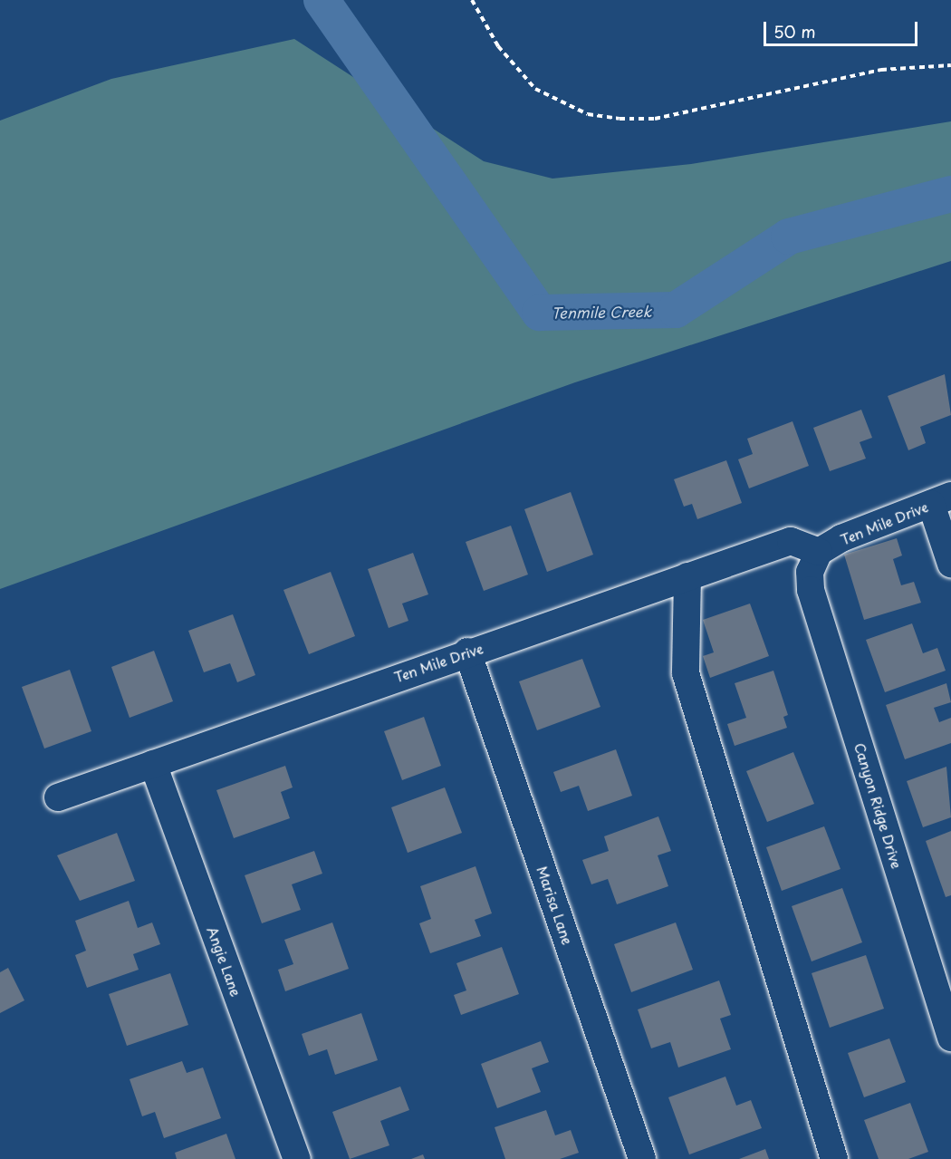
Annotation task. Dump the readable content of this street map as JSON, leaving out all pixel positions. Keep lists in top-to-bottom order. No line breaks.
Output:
{"streets":{"street":["Ten Mile Drive","Canyon Ridge Drive","Marisa Lane","Angie Lane"]},"crossings":[["Ten Mile Drive","Canyon Ridge Drive"],["Ten Mile Drive","Marisa Lane"],["Ten Mile Drive","Angie Lane"]],"water":["Tenmile Creek"],"scale_bar":"50 m"}
